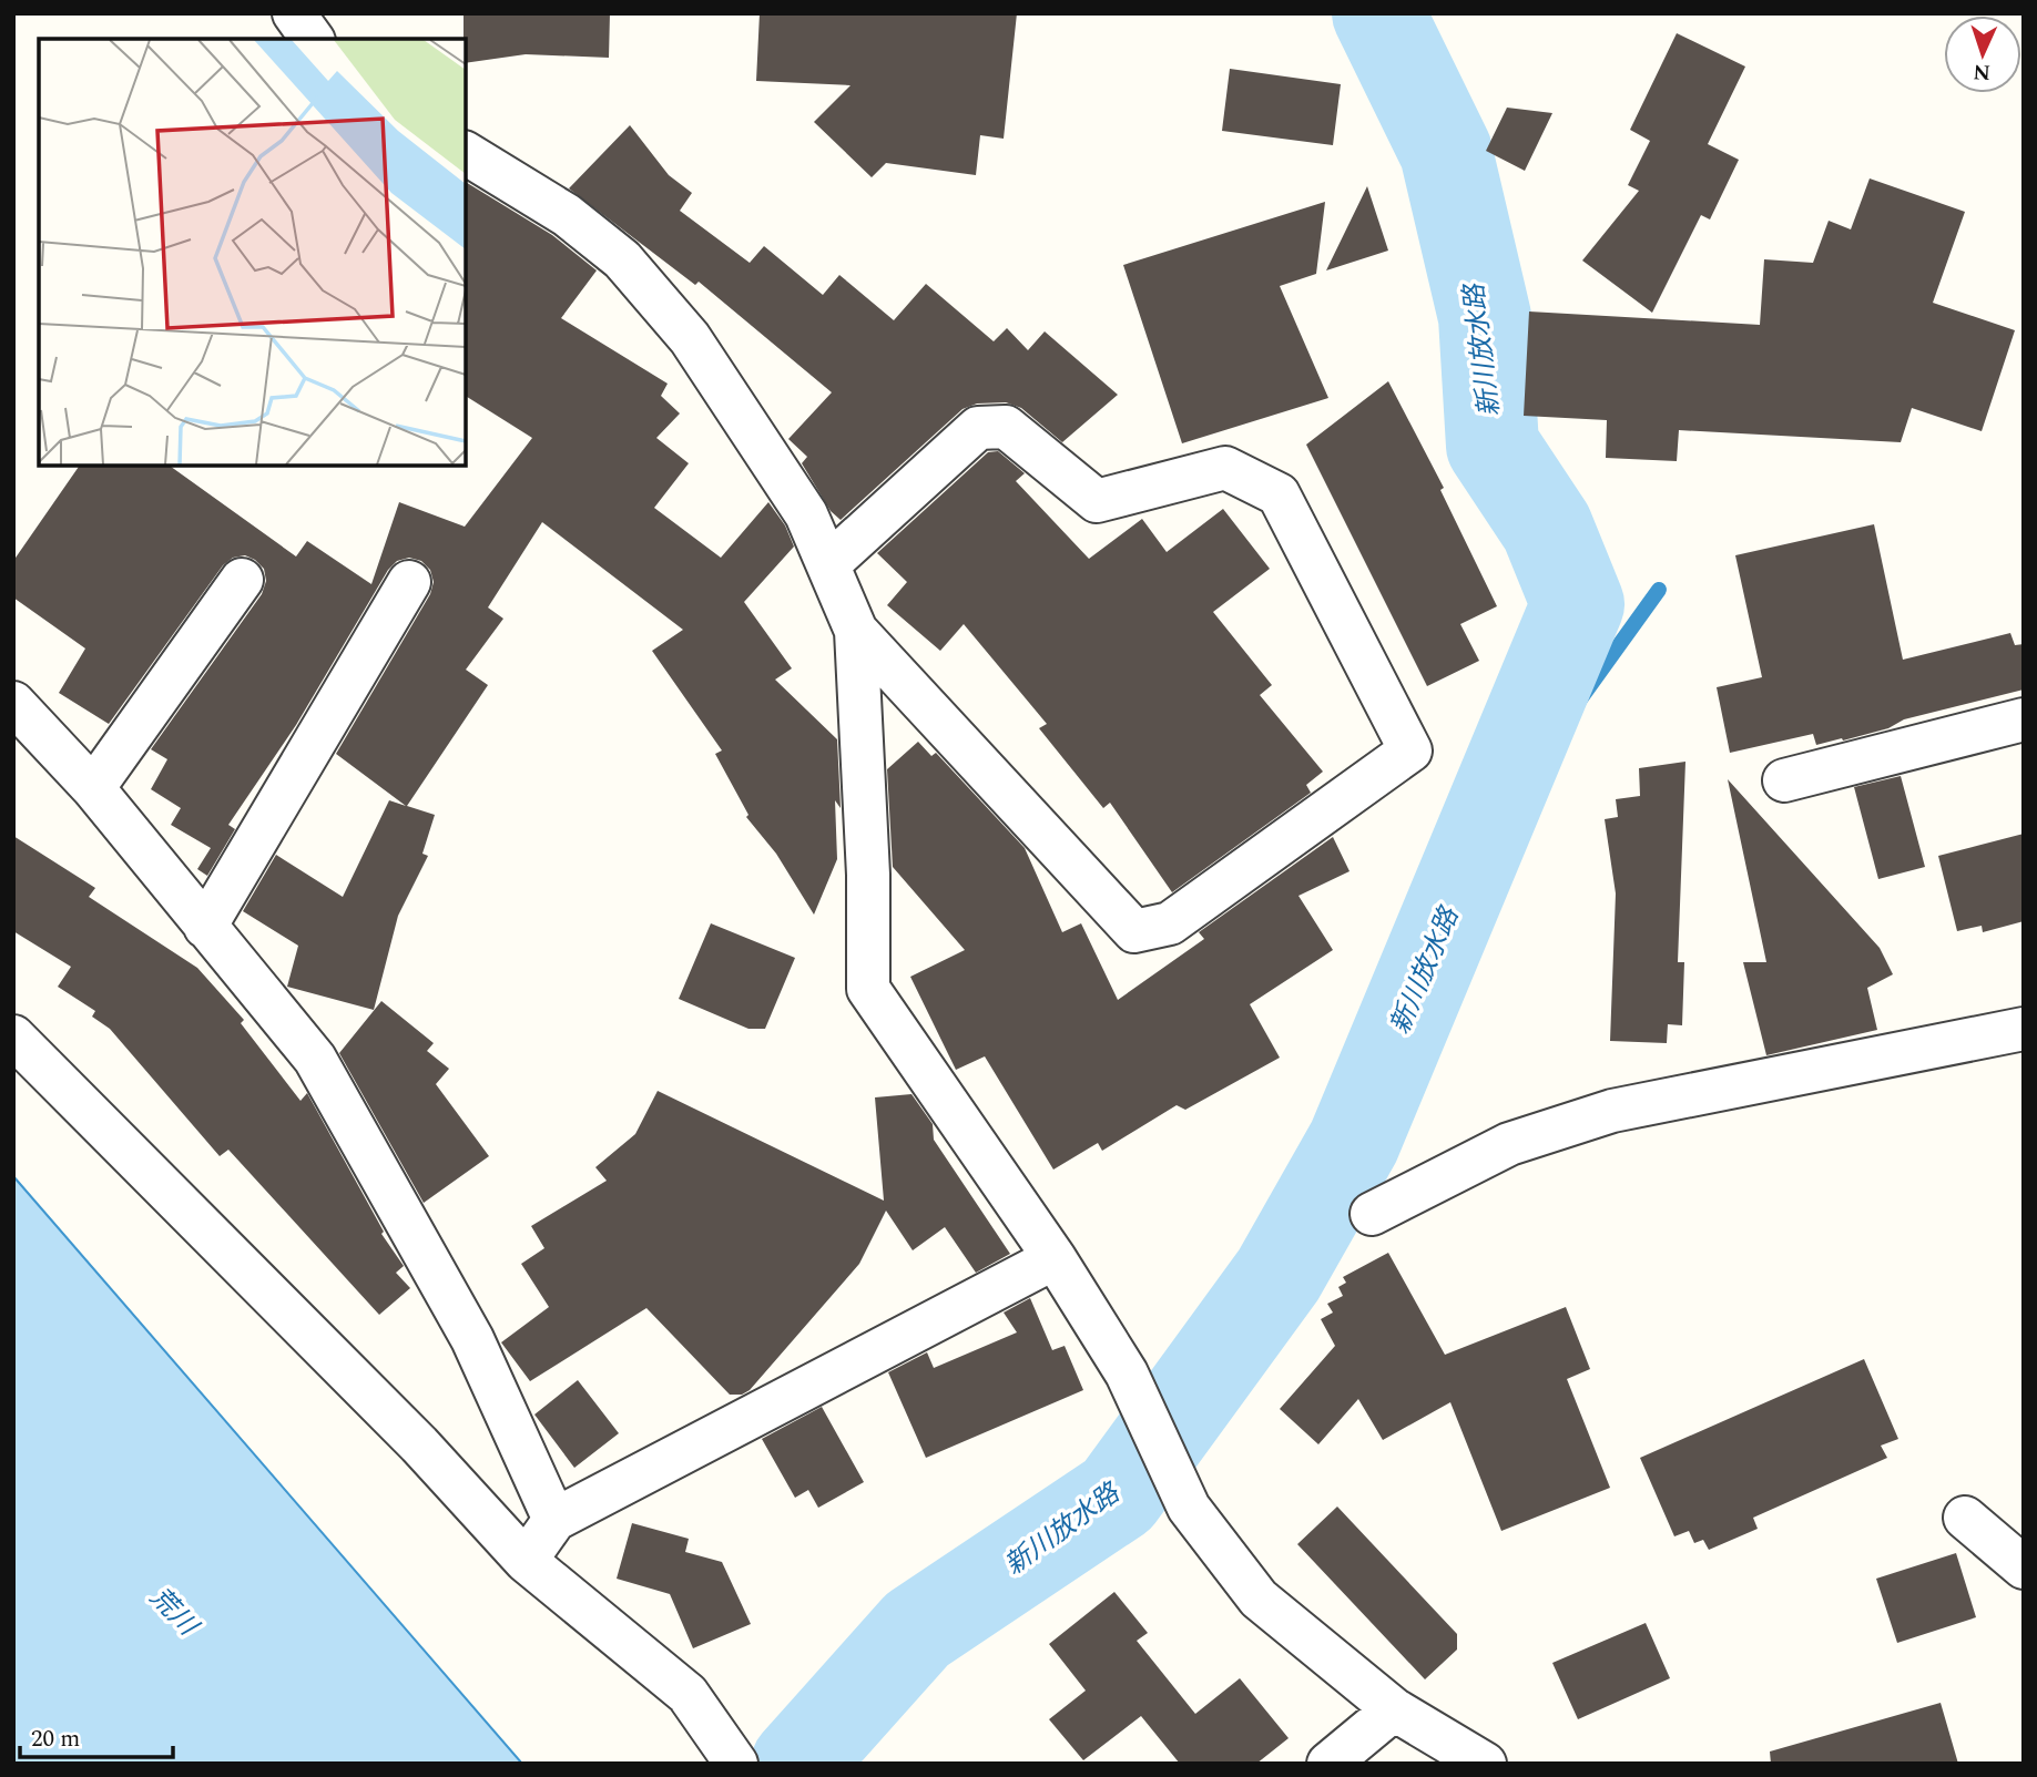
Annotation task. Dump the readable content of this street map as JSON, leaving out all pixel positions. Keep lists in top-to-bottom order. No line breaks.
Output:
{"water":["新川放水路","荒川"],"scale_bar":"20 m","north":"bottom"}
